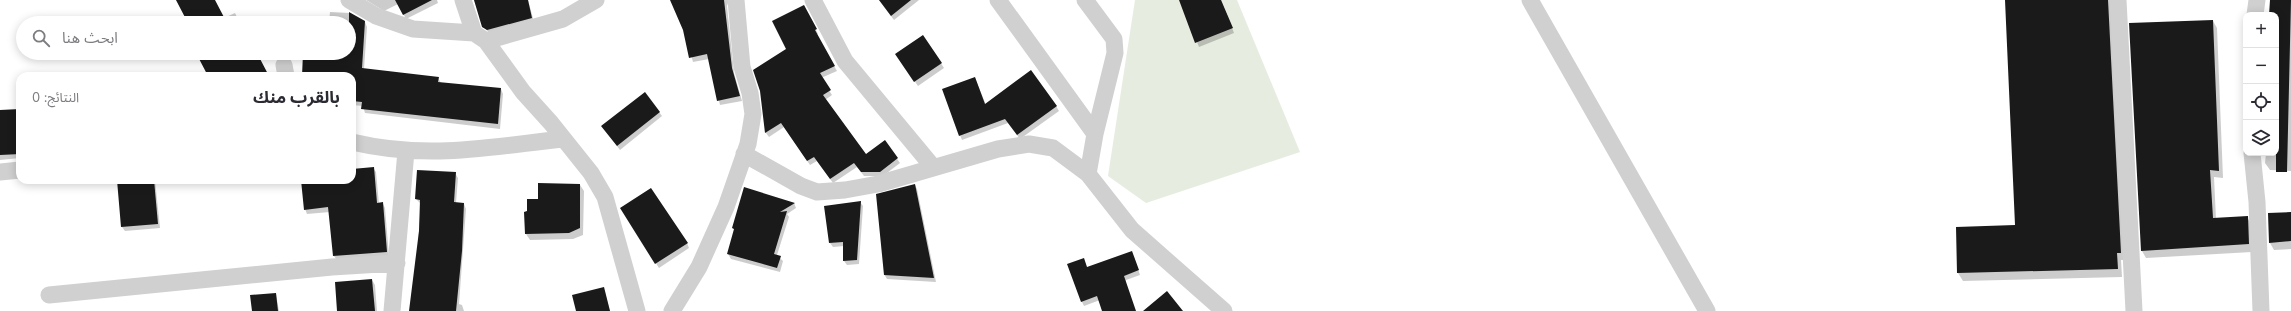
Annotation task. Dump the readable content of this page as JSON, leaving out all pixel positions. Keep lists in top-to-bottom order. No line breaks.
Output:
{"page":{"map_buttons":["+","−"],"search":"ابحث هنا","heading":["بالقرب منك","النتائج: 0"]}}
